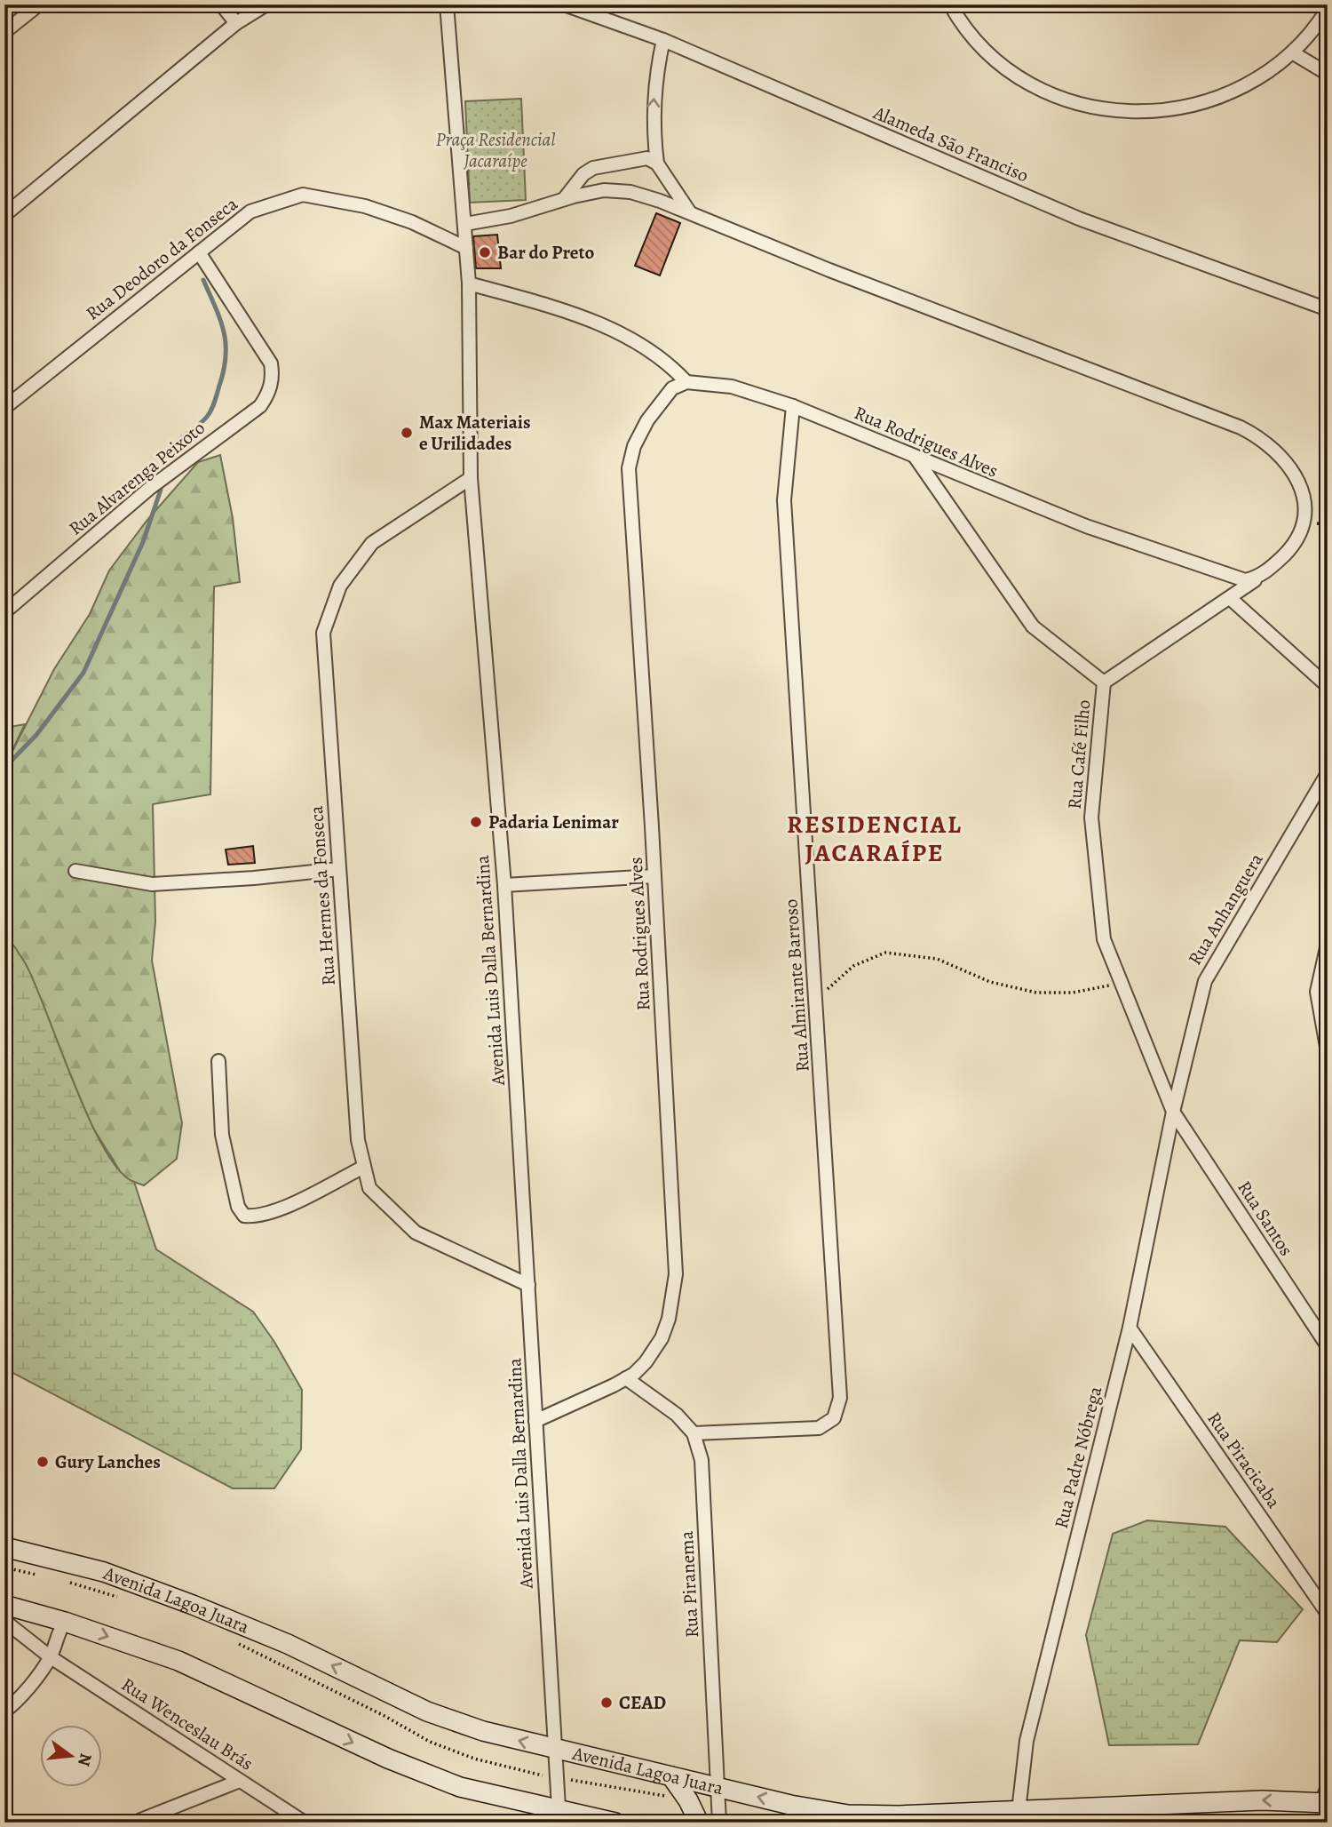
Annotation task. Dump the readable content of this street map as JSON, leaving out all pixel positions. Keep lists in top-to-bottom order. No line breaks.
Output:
{"streets":{"main road":["Avenida Lagoa Juara"],"street":["Alameda São Franciso","Rua Deodoro da Fonseca","Rua Rodrigues Alves","Rua Alvarenga Peixoto","Rua Café Filho","Rua Hermes da Fonseca","Rua Anhanguera","Avenida Luis Dalla Bernardina","Rua Almirante Barroso","Rua Santos","Rua Padre Nóbrega","Rua Piracicaba","Rua Piranema","Rua Wenceslau Brás"]},"crossings":[["Rua Deodoro da Fonseca","Rua Alvarenga Peixoto"],["Rua Deodoro da Fonseca","Avenida Luis Dalla Bernardina"],["Rua Rodrigues Alves","Rua Café Filho"],["Rua Rodrigues Alves","Avenida Luis Dalla Bernardina"],["Rua Rodrigues Alves","Rua Almirante Barroso"],["Rua Rodrigues Alves","Rua Piranema"],["Rua Café Filho","Rua Anhanguera"],["Rua Café Filho","Rua Santos"],["Rua Café Filho","Rua Padre Nóbrega"],["Rua Hermes da Fonseca","Avenida Luis Dalla Bernardina"],["Rua Anhanguera","Rua Santos"],["Rua Anhanguera","Rua Padre Nóbrega"],["Avenida Luis Dalla Bernardina","Avenida Lagoa Juara"],["Rua Almirante Barroso","Rua Piranema"],["Rua Santos","Rua Padre Nóbrega"],["Rua Padre Nóbrega","Rua Piracicaba"],["Rua Padre Nóbrega","Avenida Lagoa Juara"],["Rua Piranema","Avenida Lagoa Juara"]],"districts":["RESIDENCIAL JACARAÍPE"],"parks":["Praça Residencial Jacaraípe"],"places":["Bar do Preto","Max Materiais e Urilidades","Padaria Lenimar","Gury Lanches","CEAD"],"north":"right"}
